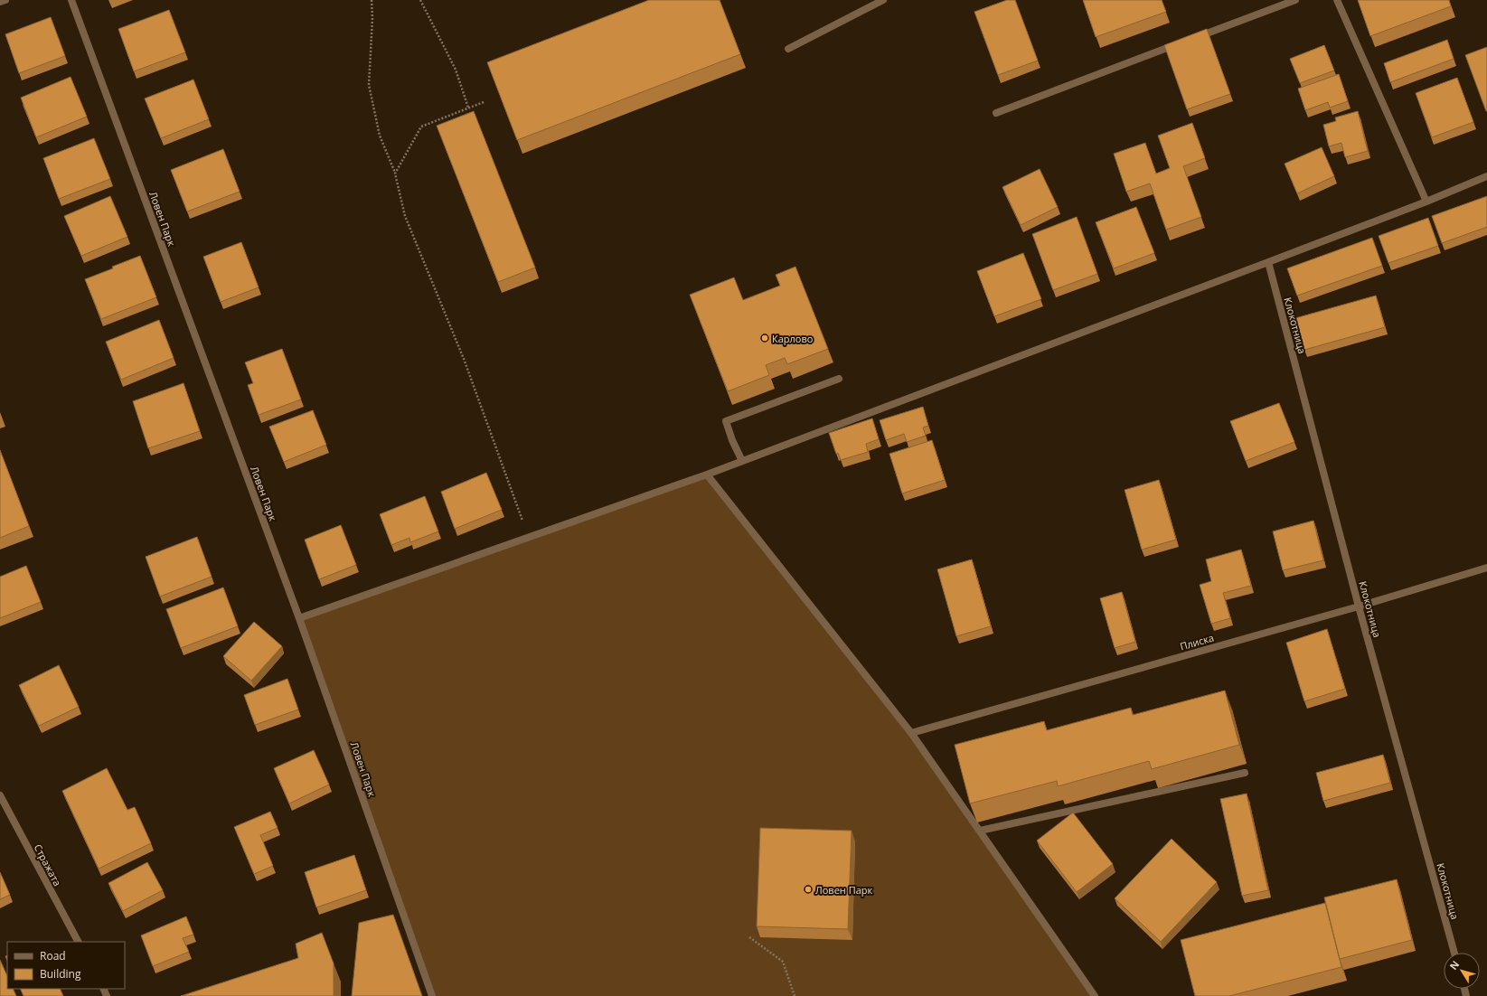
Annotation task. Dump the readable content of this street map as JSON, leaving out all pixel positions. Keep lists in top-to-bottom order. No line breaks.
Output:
{"streets":{"street":["Ловен Парк","Клокотница","Плиска","Стражата"]},"crossings":[["Клокотница","Плиска"]],"places":["Карлово","Ловен Парк"],"legend":["Road","Building"],"north":"top left"}
